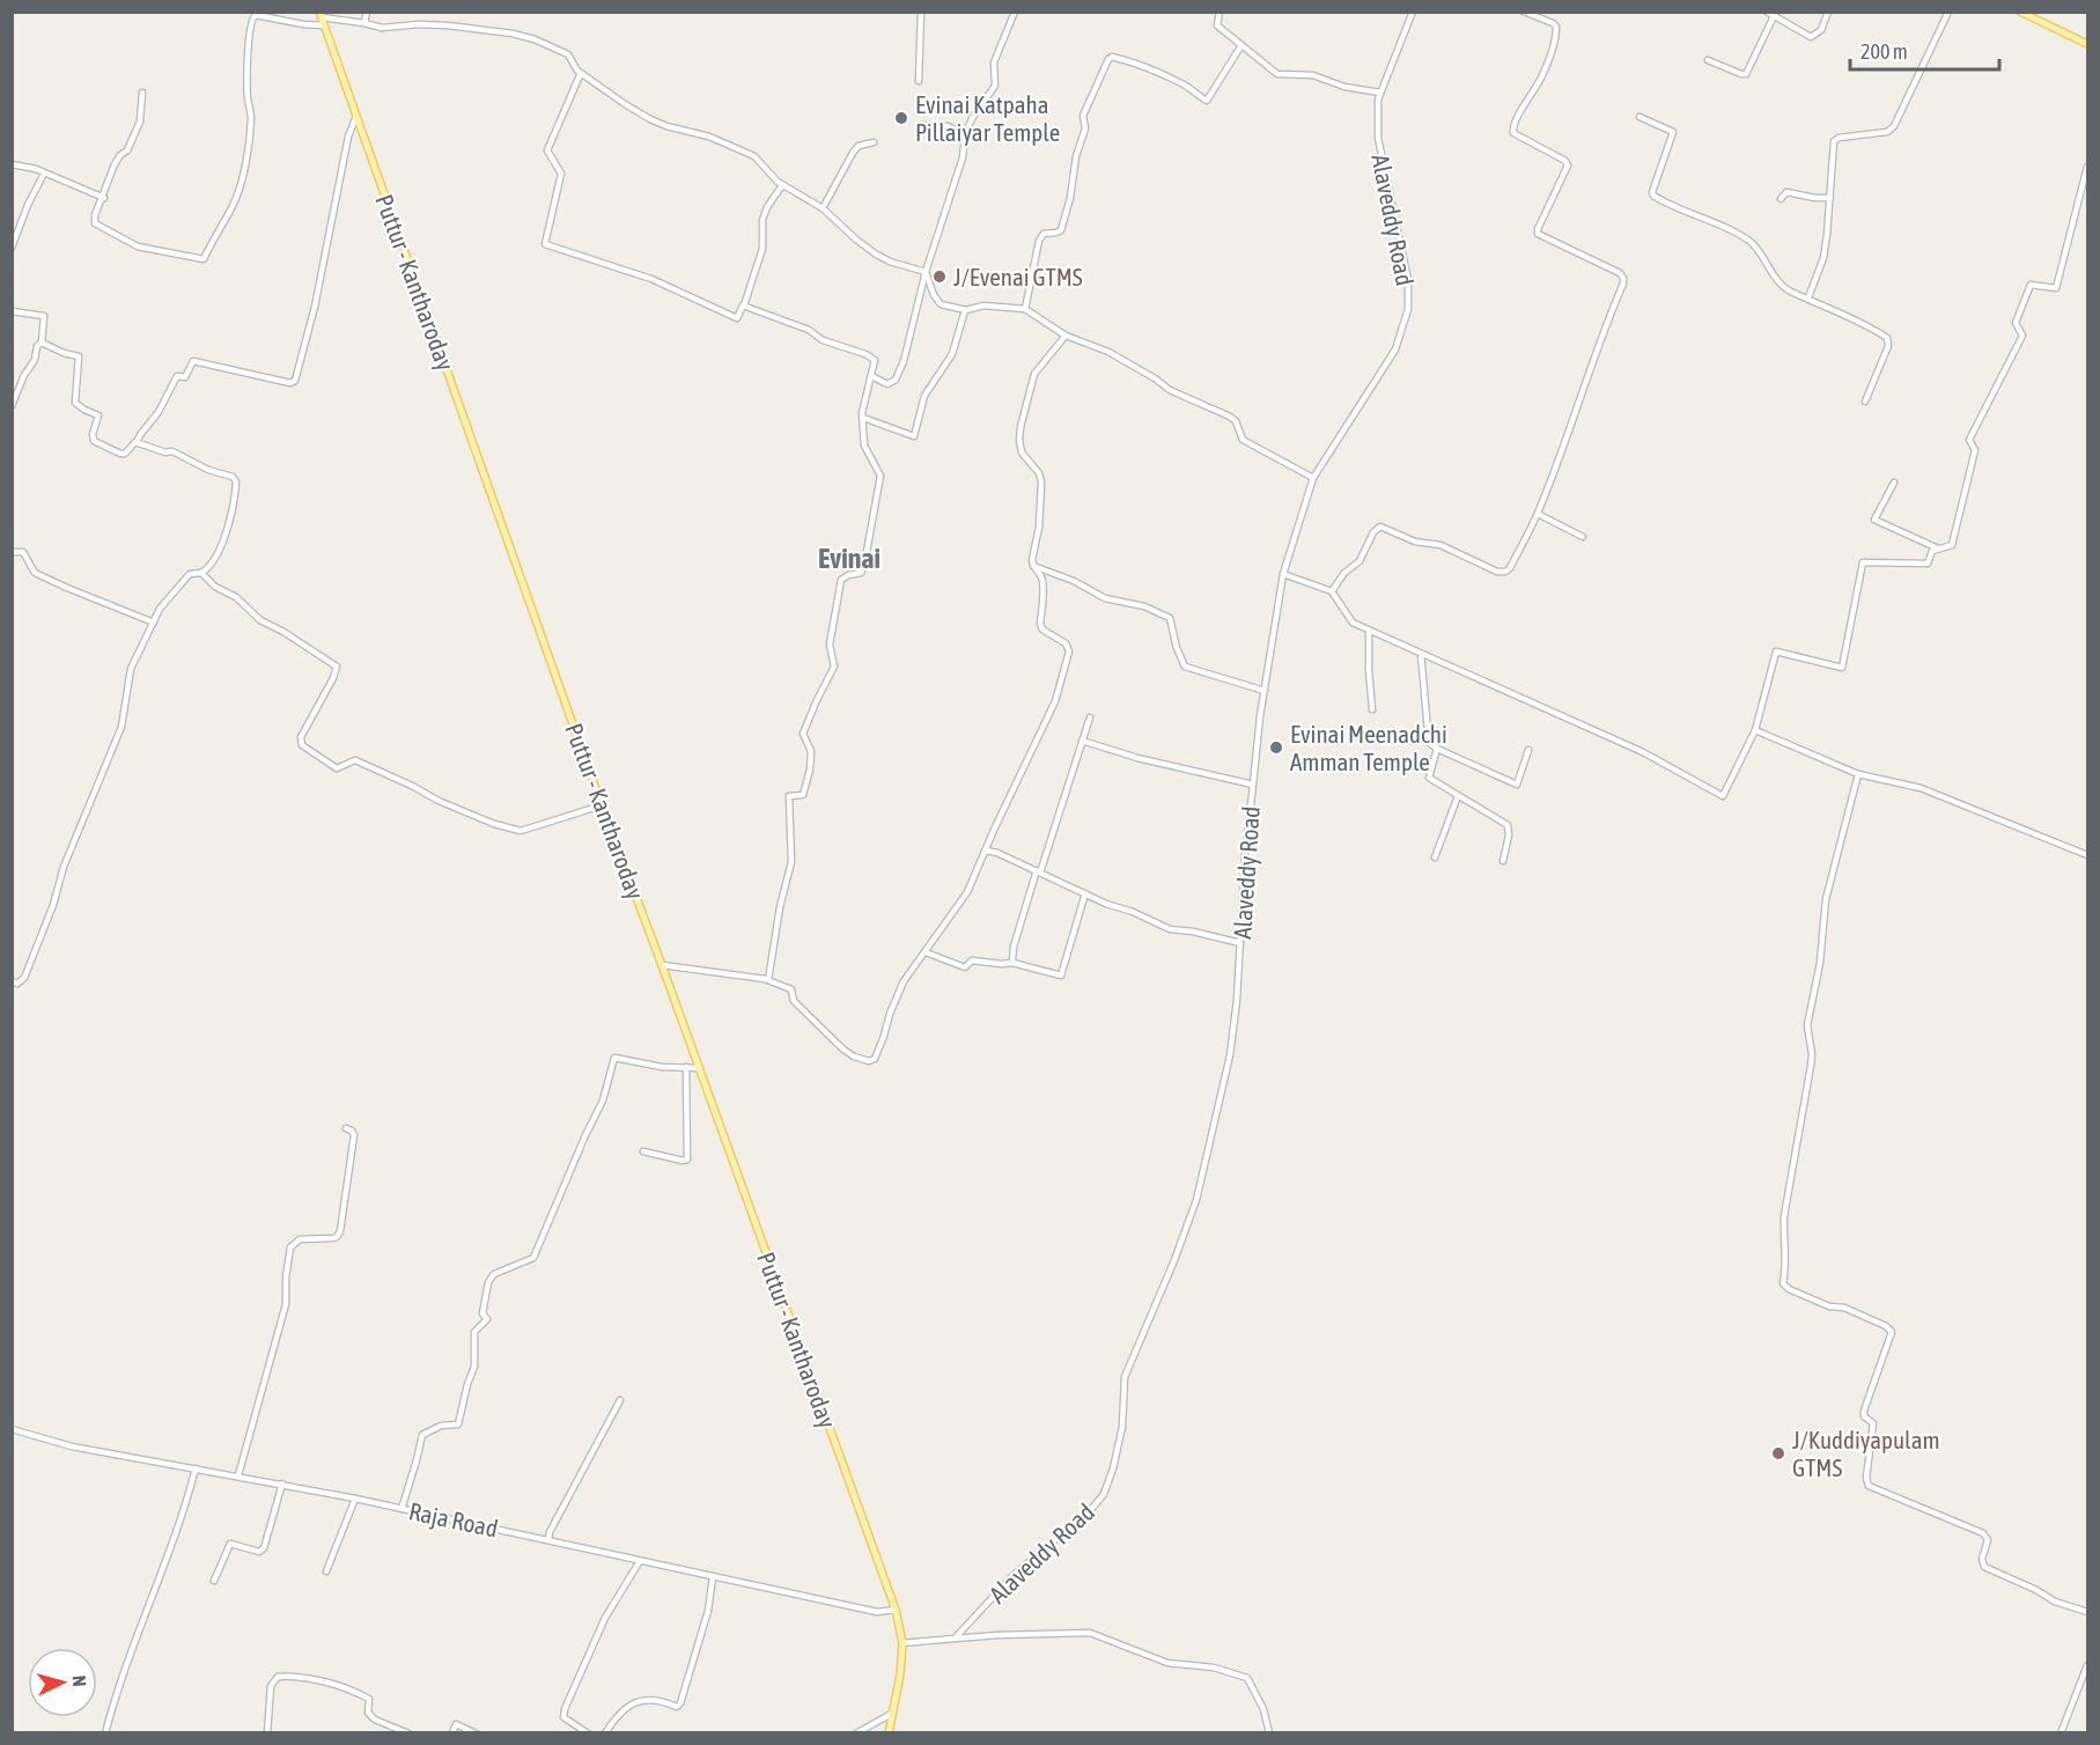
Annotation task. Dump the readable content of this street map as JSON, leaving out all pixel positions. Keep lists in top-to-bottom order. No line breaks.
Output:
{"streets":{"main road":["Puttur - Kantharoday"],"street":["Alaveddy Road","Raja Road"]},"crossings":[["Puttur - Kantharoday","Raja Road"]],"districts":["Evinai"],"places":["Evinai Katpaha Pillaiyar Temple","J/Evenai GTMS","Evinai Meenadchi Amman Temple","J/Kuddiyapulam GTMS"],"scale_bar":"200 m","north":"right"}
